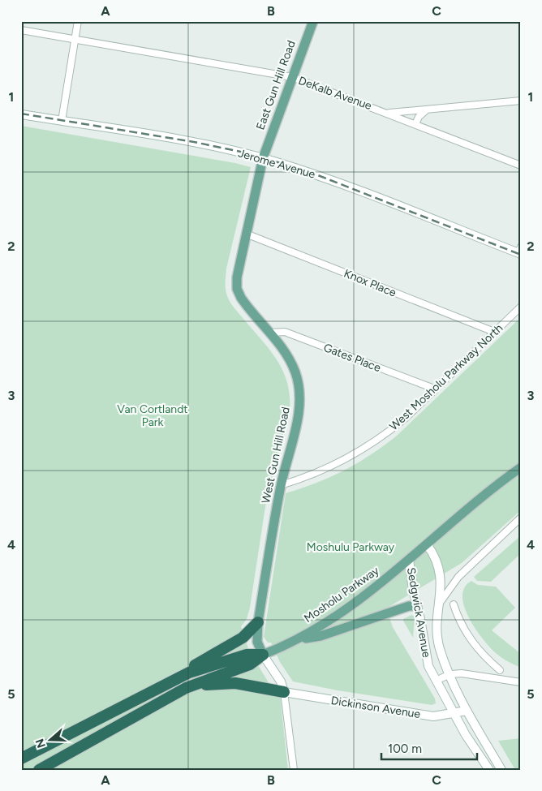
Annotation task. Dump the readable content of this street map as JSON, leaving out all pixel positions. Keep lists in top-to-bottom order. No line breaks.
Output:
{"streets":{"highway":["Mosholu Parkway"],"main road":["East Gun Hill Road","Jerome Avenue","West Gun Hill Road","Sedgwick Avenue","Dickinson Avenue"],"street":["DeKalb Avenue","Knox Place","Gates Place","West Mosholu Parkway North"]},"crossings":[["East Gun Hill Road","DeKalb Avenue"],["East Gun Hill Road","Jerome Avenue"],["East Gun Hill Road","West Gun Hill Road"],["Jerome Avenue","West Gun Hill Road"],["Knox Place","West Mosholu Parkway North"],["Knox Place","West Gun Hill Road"],["Gates Place","West Mosholu Parkway North"],["Gates Place","West Gun Hill Road"],["West Mosholu Parkway North","West Gun Hill Road"],["West Gun Hill Road","Mosholu Parkway"],["Mosholu Parkway","Sedgwick Avenue"],["Sedgwick Avenue","Dickinson Avenue"]],"parks":["Van Cortlandt Park","Moshulu Parkway"],"scale_bar":"100 m","north":"left","grid":{"columns":["A","B","C"],"rows":["1","2","3","4","5"]}}
